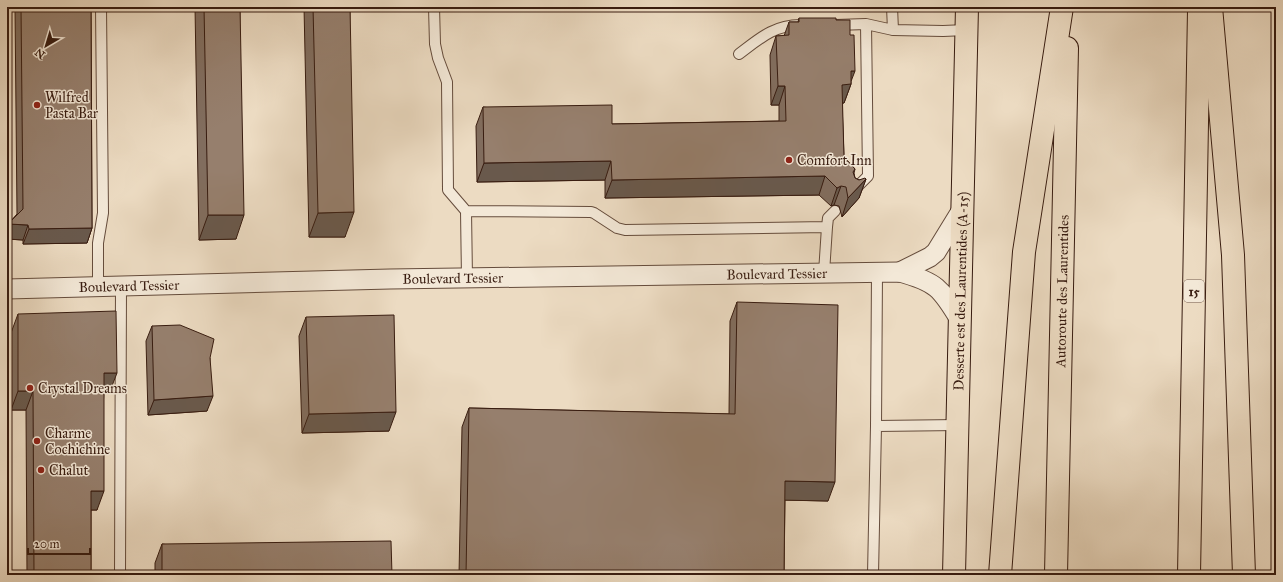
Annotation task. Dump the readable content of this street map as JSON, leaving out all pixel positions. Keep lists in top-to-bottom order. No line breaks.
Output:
{"streets":{"main road":["Desserte est des Laurentides (A-15)","Autoroute des Laurentides","15"],"street":["Boulevard Tessier"]},"crossings":[["Boulevard Tessier","Desserte est des Laurentides (A-15)"]],"places":["Wilfred Pasta Bar","Comfort Inn","Crystal Dreams","Charme Cochichine","Chalut"],"scale_bar":"20 m","north":"bottom left"}
